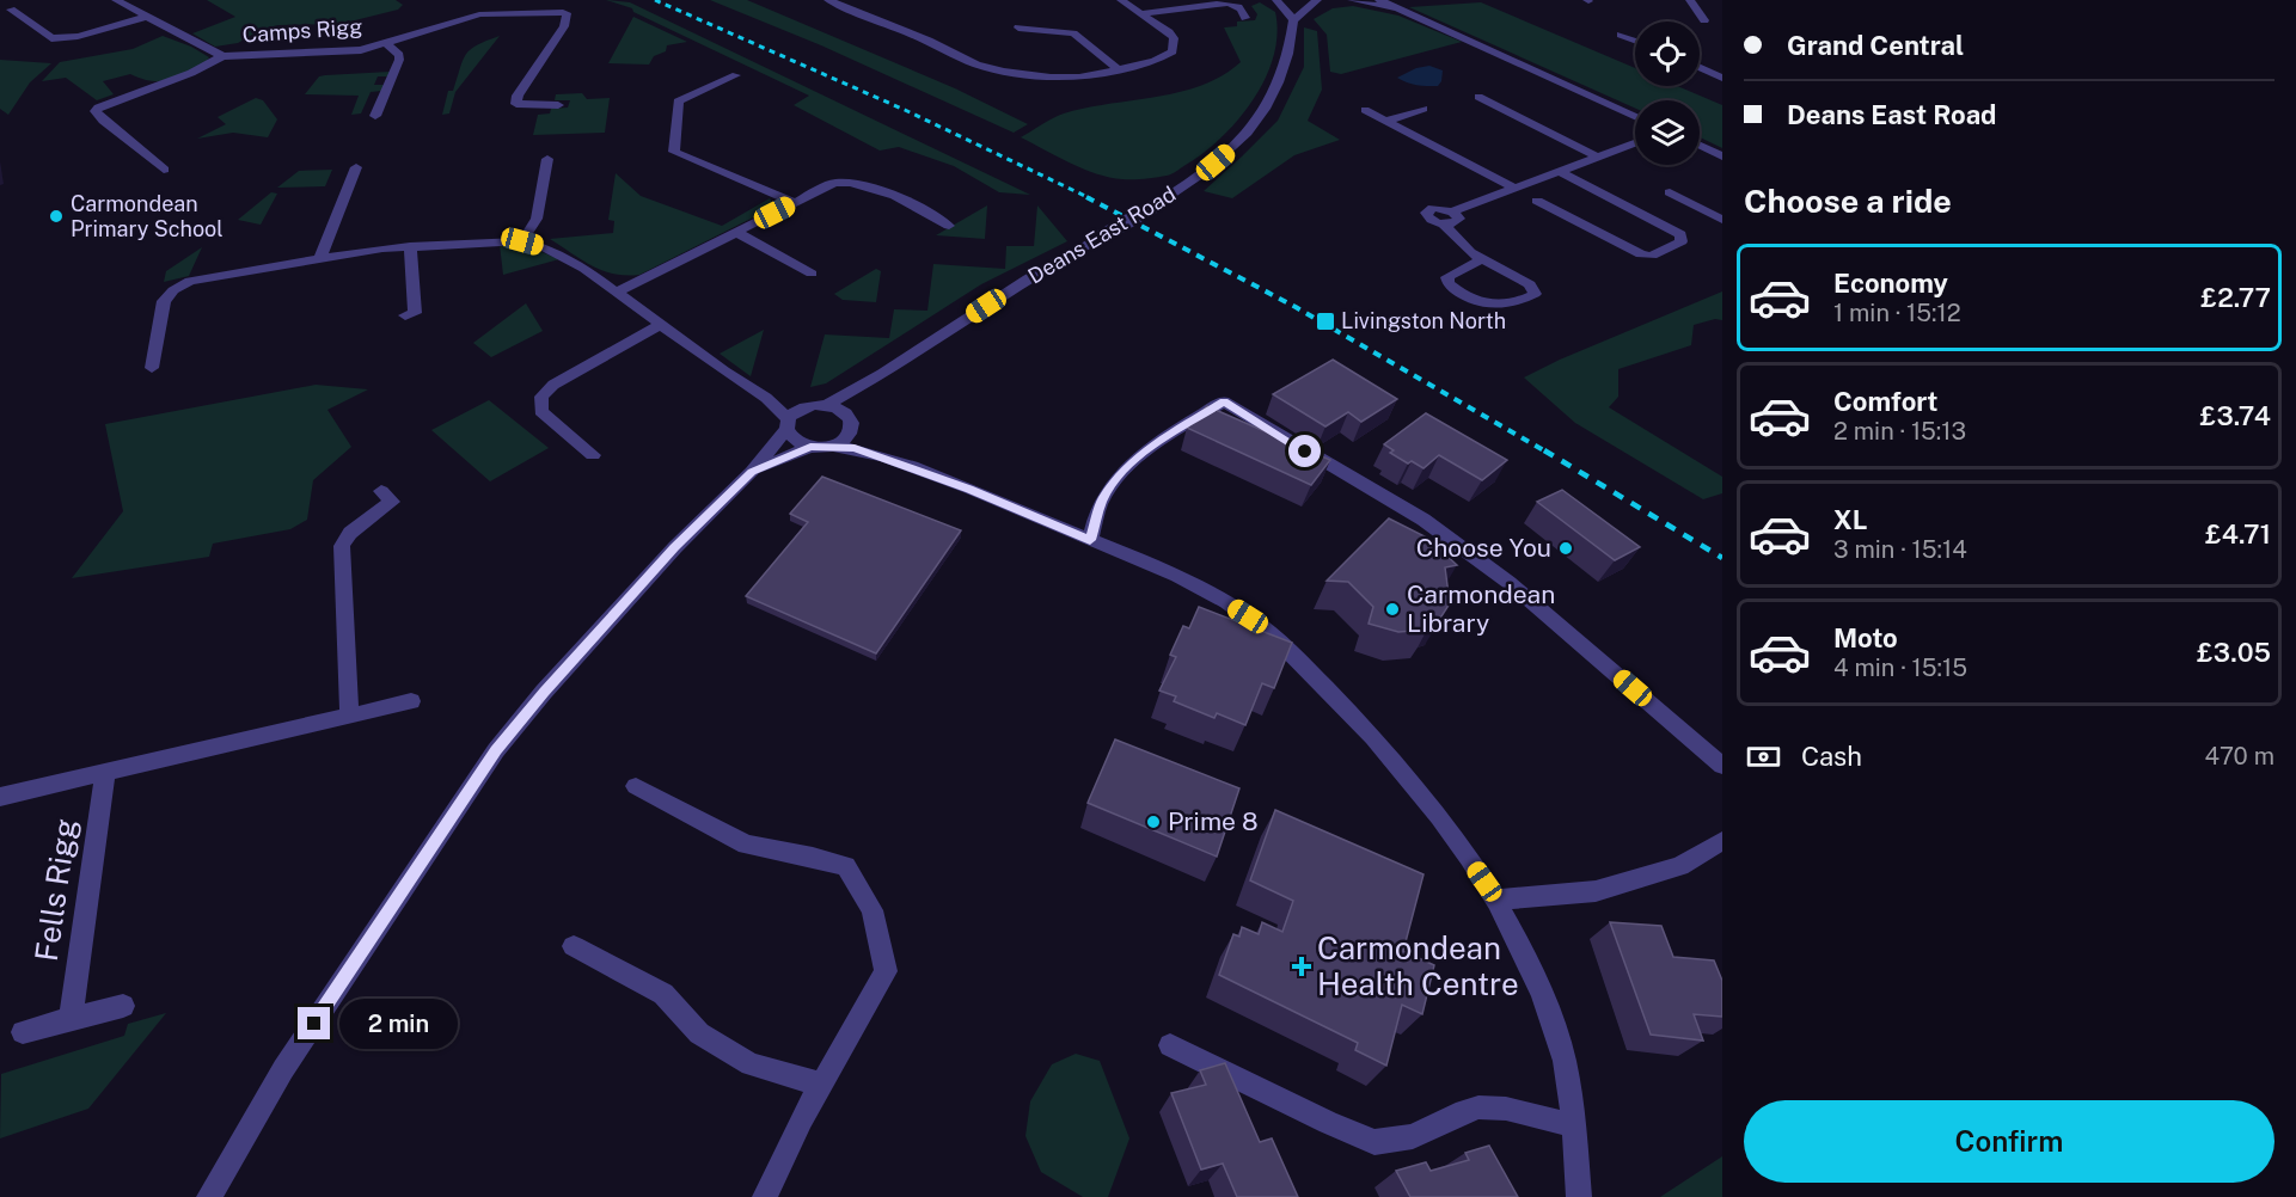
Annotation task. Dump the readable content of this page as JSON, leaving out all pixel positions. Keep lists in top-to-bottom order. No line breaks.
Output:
{"streets":{"street":["Camps Rigg","Deans East Road","Fells Rigg"]},"places":{"other":["Carmondean Primary School","Choose You","Carmondean Library","Prime 8"],"transit":["Livingston North"],"health":["Carmondean Health Centre"]},"page":{"banner":["Grand Central","Deans East Road"],"heading":"Choose a ride","list":[{"name":"Economy","note":"1 min · 15:12","value":"£2.77"},{"name":"Comfort","note":"2 min · 15:13","value":"£3.74"},{"name":"XL","note":"3 min · 15:14","value":"£4.71"},{"name":"Moto","note":"4 min · 15:15","value":"£3.05"}],"pay":["Cash","470 m"],"bubble":"2 min","buttons":"Confirm"}}
